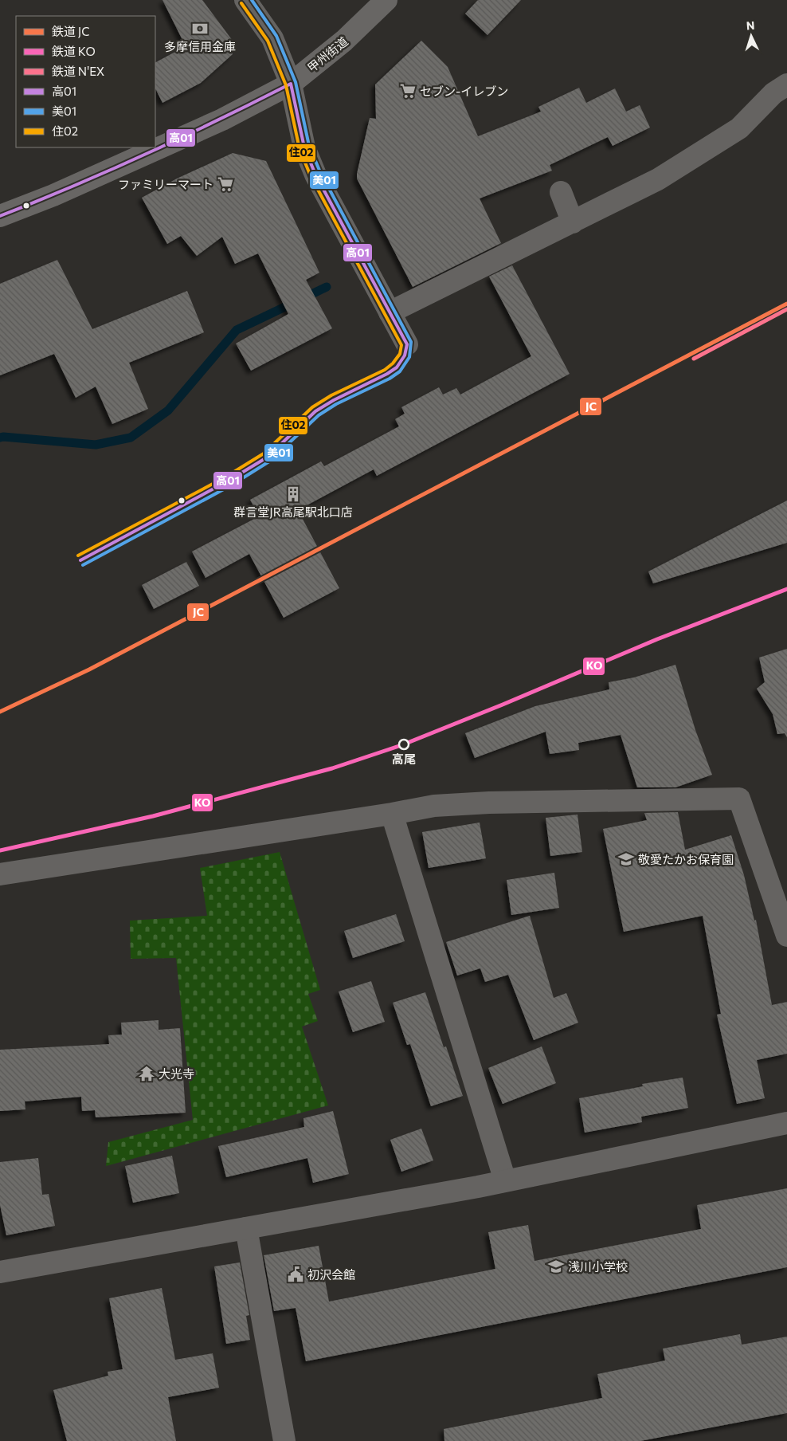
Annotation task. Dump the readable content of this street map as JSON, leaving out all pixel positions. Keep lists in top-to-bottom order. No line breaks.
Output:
{"streets":{"highway":["甲州街道"]},"places":{"bank":["多摩信用金庫"],"supermarket":["セブン-イレブン","ファミリーマート"],"building":["群言堂JR高尾駅北口店"],"other":["高尾"],"school or university":["敬愛たかお保育園","浅川小学校"],"temple":["大光寺"],"public building":["初沢会館"]},"lines":["transit line 美01","transit line 住02","transit line 高01","rail line JC","rail line N'EX","rail line KO"],"legend":["鉄道 JC","鉄道 KO","鉄道 N'EX","高01","美01","住02"],"north":"top"}
